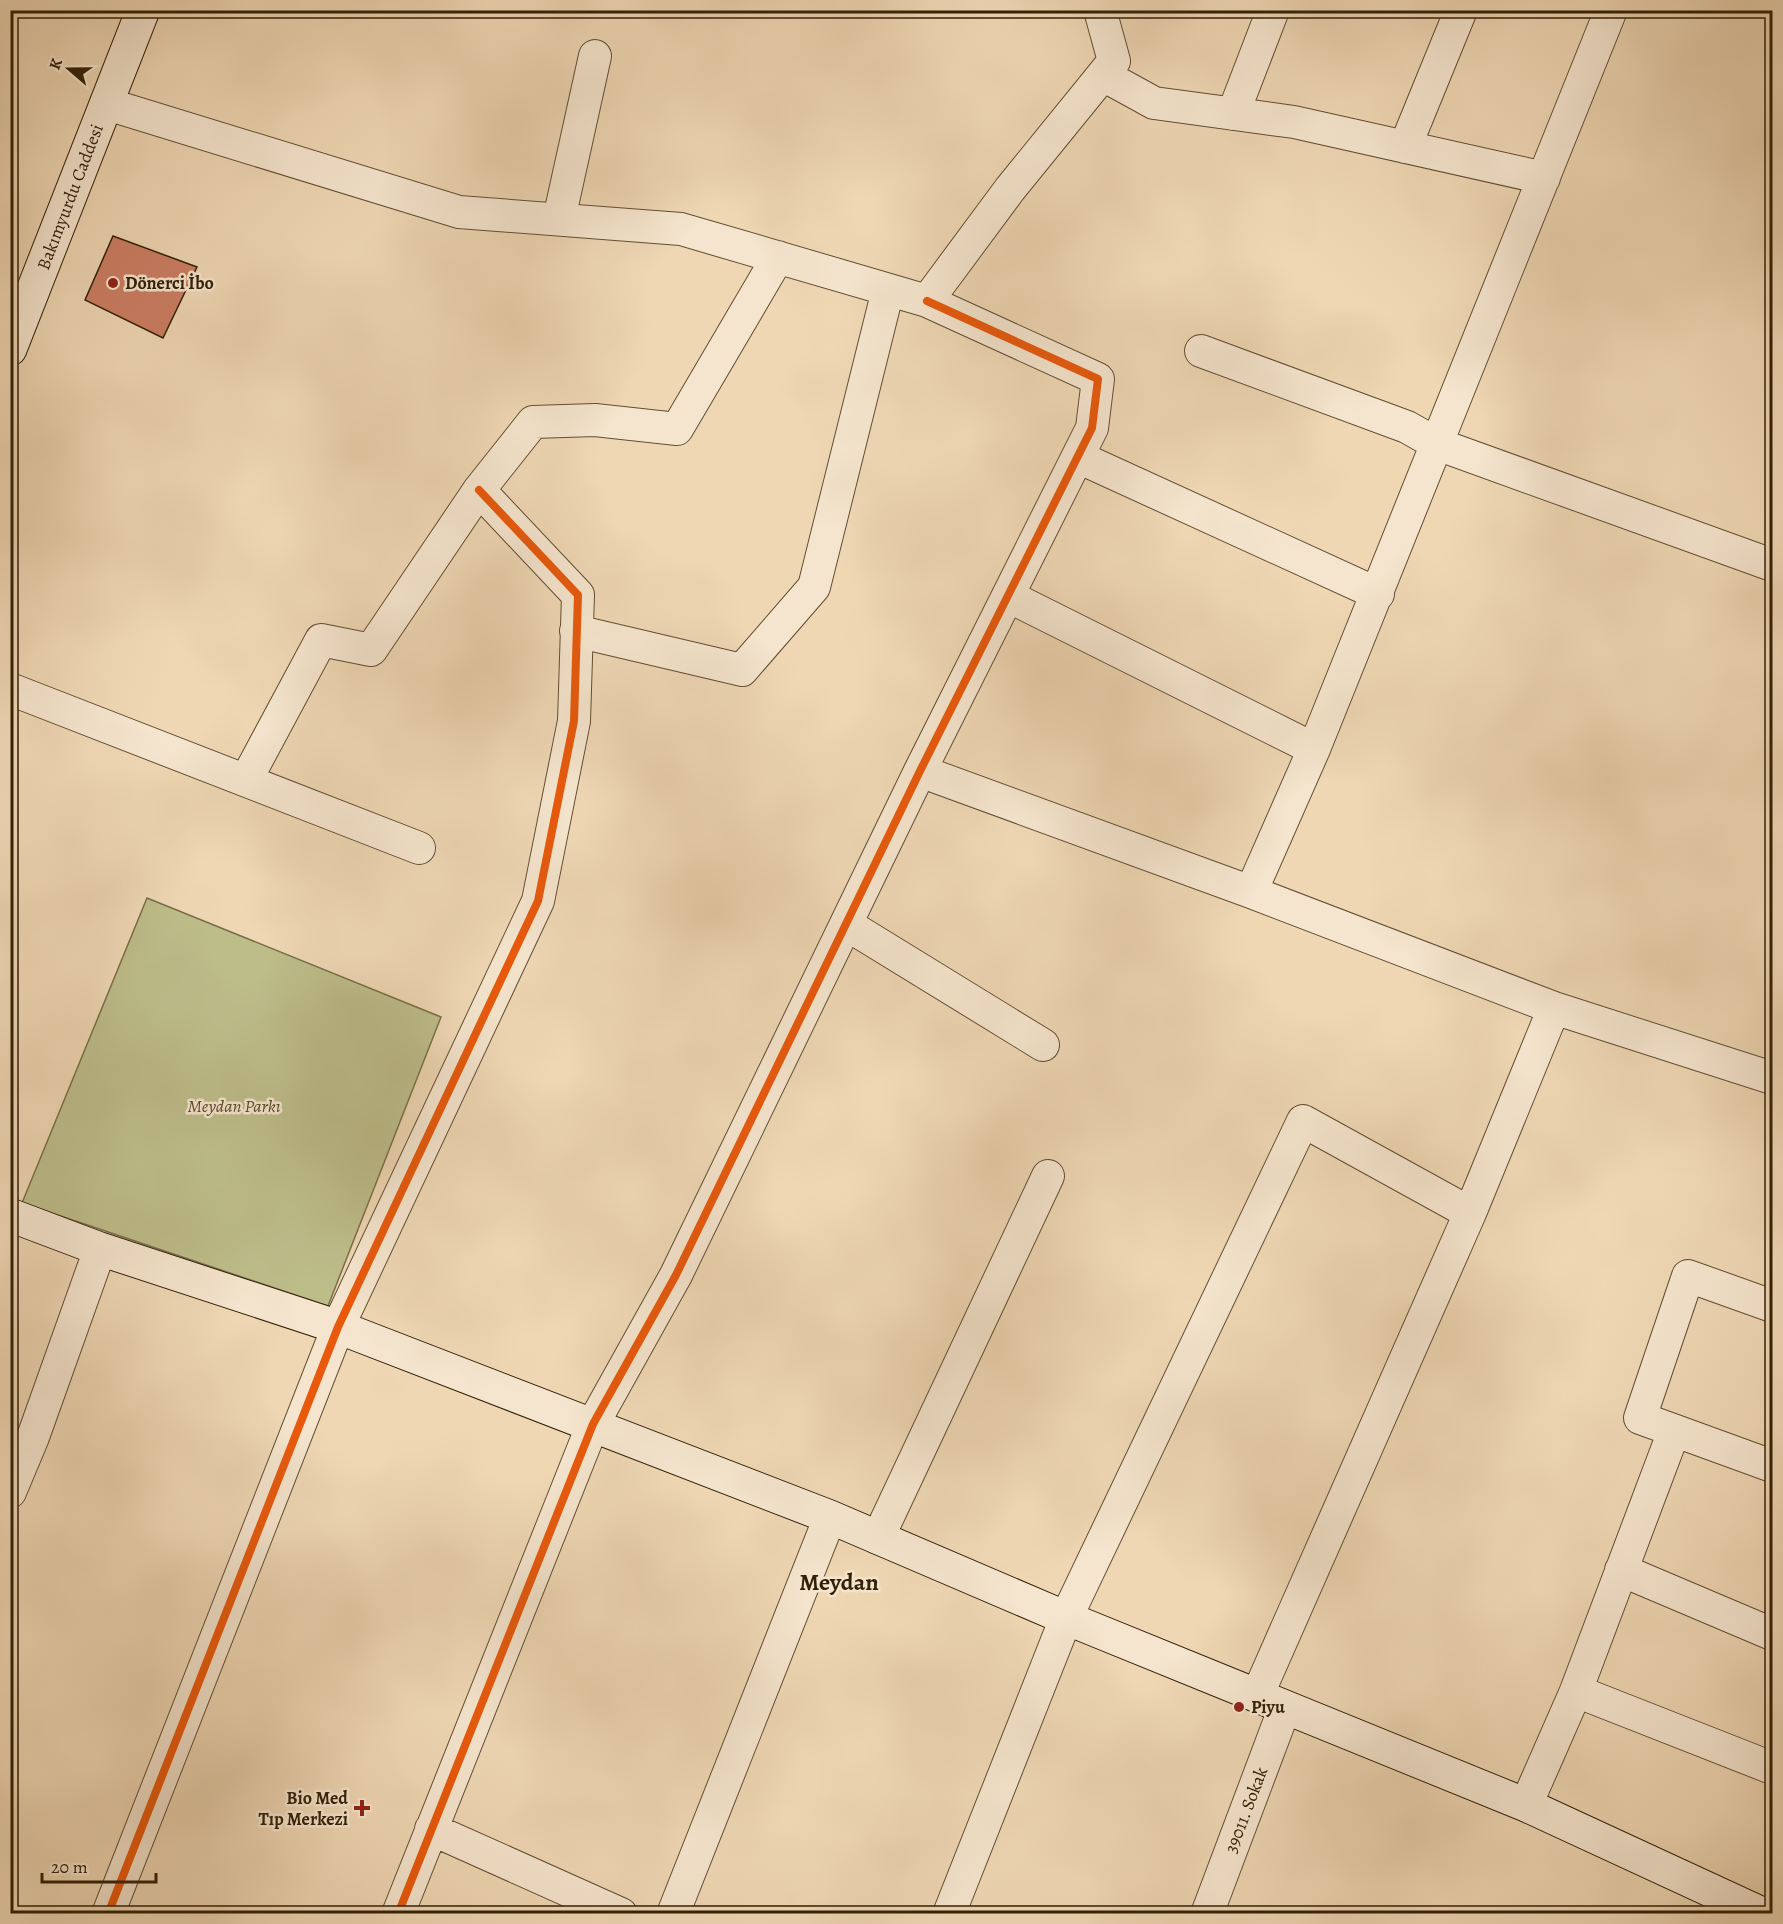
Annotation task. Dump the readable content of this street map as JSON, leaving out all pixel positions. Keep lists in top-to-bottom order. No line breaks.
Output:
{"streets":{"main road":["Bakımyurdu Caddesi"],"street":["39011. Sokak"]},"districts":["Meydan"],"parks":["Meydan Parkı"],"places":{"other":["Dönerci İbo","Piyu"],"health":["Bio Med Tıp Merkezi"]},"scale_bar":"20 m","north":"left"}
